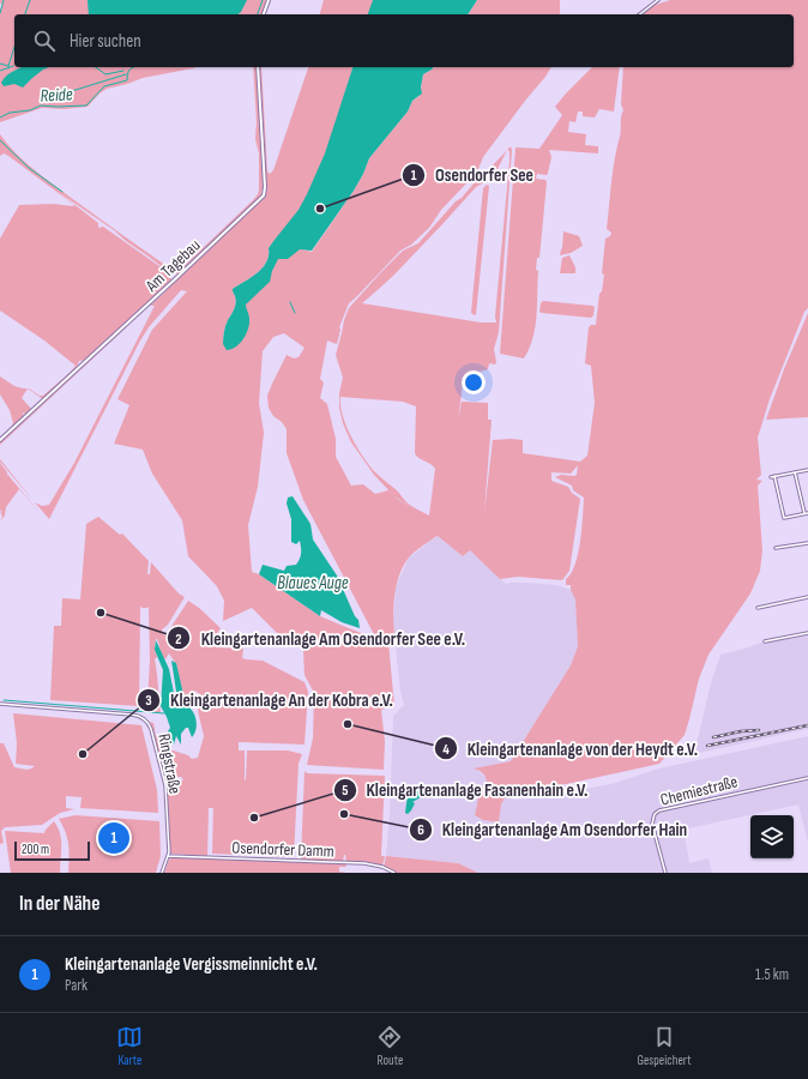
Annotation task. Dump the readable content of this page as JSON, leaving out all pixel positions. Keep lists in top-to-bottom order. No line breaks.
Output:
{"streets":{"street":["Am Tagebau","Ringstraße","Chemiestraße","Osendorfer Damm"]},"crossings":[["Ringstraße","Osendorfer Damm"]],"water":["Reide","Blaues Auge"],"places":["Osendorfer See","Kleingartenanlage Am Osendorfer See e.V.","Kleingartenanlage von der Heydt e.V.","Kleingartenanlage An der Kobra e.V.","Kleingartenanlage Am Osendorfer Hain","Kleingartenanlage Fasanenhain e.V."],"scale_bar":"200 m","page":{"search":"Hier suchen","pins":"1","scale":"200 m","heading":"In der Nähe","list":[{"mark":"1","name":"Kleingartenanlage Vergissmeinnicht e.V.","note":"Park","value":"1.5 km"}],"nav":["Karte","Route","Gespeichert"]}}
